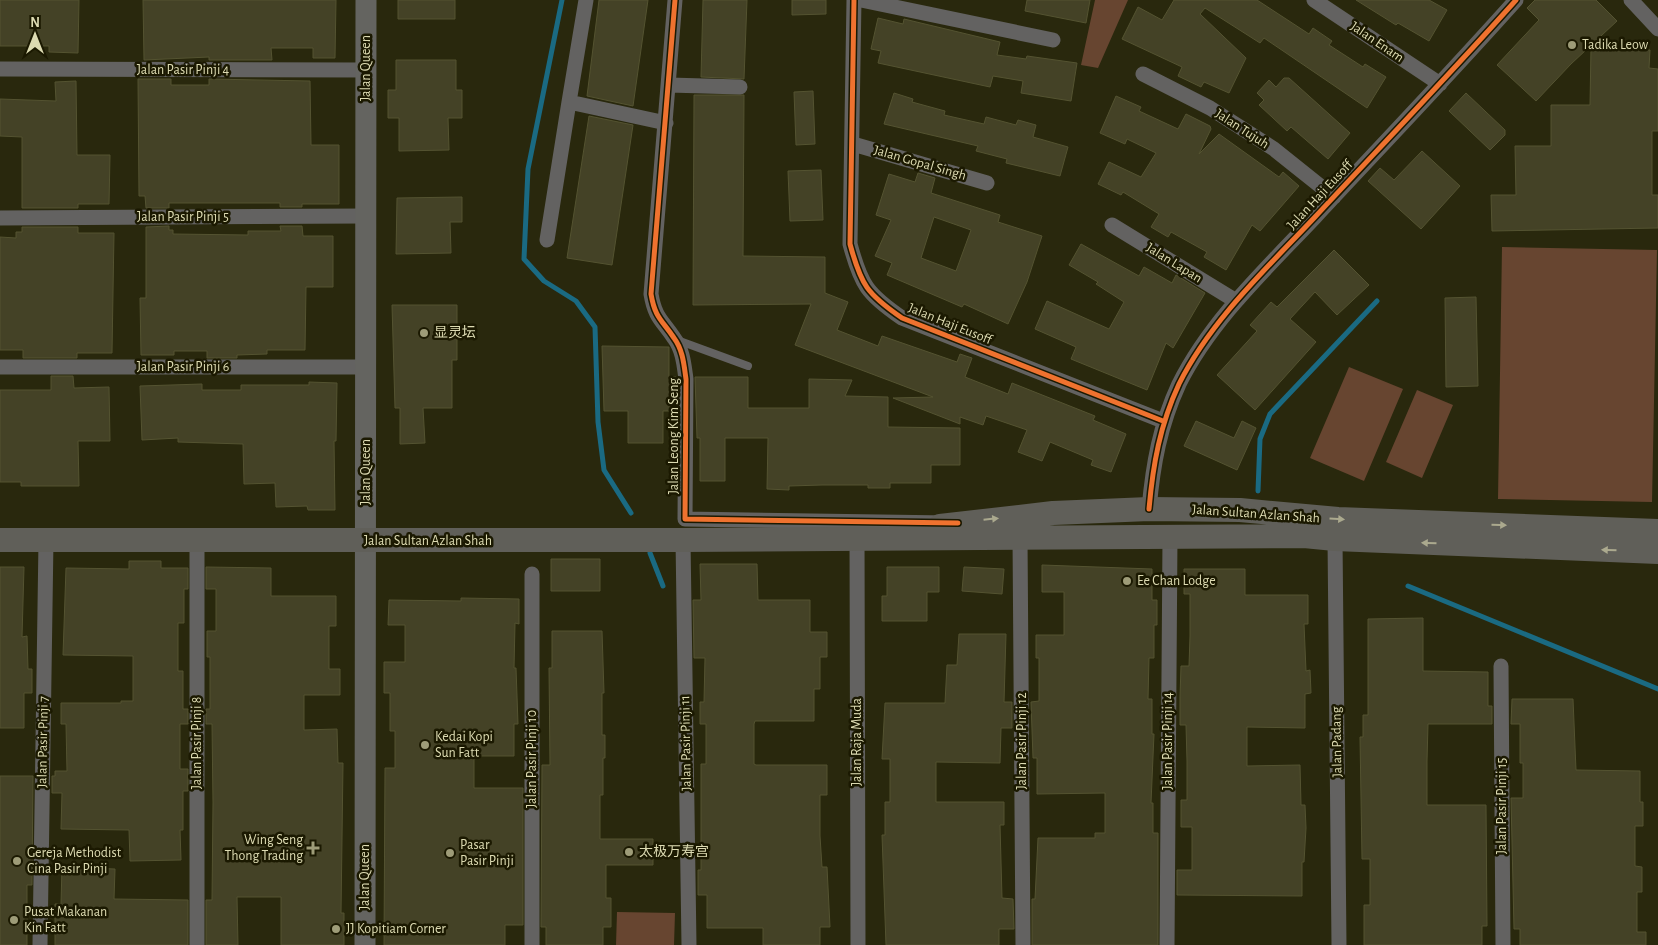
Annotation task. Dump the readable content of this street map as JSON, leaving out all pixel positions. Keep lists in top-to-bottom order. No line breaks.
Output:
{"streets":{"main road":["Jalan Queen","Jalan Sultan Azlan Shah"],"street":["Jalan Enam","Jalan Pasir Pinji 4","Jalan Tujuh","Jalan Gopal Singh","Jalan Haji Eusoff","Jalan Pasir Pinji 5","Jalan Lapan","Jalan Pasir Pinji 6","Jalan Leong Kim Seng","Jalan Pasir Pinji 12","Jalan Pasir Pinji 14","Jalan Pasir Pinji 7","Jalan Raja Muda","Jalan Padang","Jalan Pasir Pinji 8","Jalan Pasir Pinji 11","Jalan Pasir Pinji 10","Jalan Pasir Pinji 15"]},"crossings":[["Jalan Enam","Jalan Haji Eusoff"],["Jalan Queen","Jalan Pasir Pinji 4"],["Jalan Queen","Jalan Pasir Pinji 5"],["Jalan Queen","Jalan Pasir Pinji 6"],["Jalan Queen","Jalan Sultan Azlan Shah"],["Jalan Tujuh","Jalan Haji Eusoff"],["Jalan Gopal Singh","Jalan Haji Eusoff"],["Jalan Haji Eusoff","Jalan Lapan"],["Jalan Haji Eusoff","Jalan Sultan Azlan Shah"],["Jalan Leong Kim Seng","Jalan Sultan Azlan Shah"],["Jalan Leong Kim Seng","Jalan Raja Muda"],["Jalan Sultan Azlan Shah","Jalan Pasir Pinji 12"],["Jalan Sultan Azlan Shah","Jalan Pasir Pinji 14"],["Jalan Sultan Azlan Shah","Jalan Pasir Pinji 7"],["Jalan Sultan Azlan Shah","Jalan Raja Muda"],["Jalan Sultan Azlan Shah","Jalan Padang"],["Jalan Sultan Azlan Shah","Jalan Pasir Pinji 8"],["Jalan Sultan Azlan Shah","Jalan Pasir Pinji 11"]],"places":{"other":["Tadika Leow","显灵坛","Ee Chan Lodge","Kedai Kopi Sun Fatt","太极万寿宫","Pasar Pasir Pinji","Gereja Methodist Cina Pasir Pinji","Pusat Makanan Kin Fatt","JJ Kopitiam Corner"],"health":["Wing Seng Thong Trading"]},"north":"top"}
